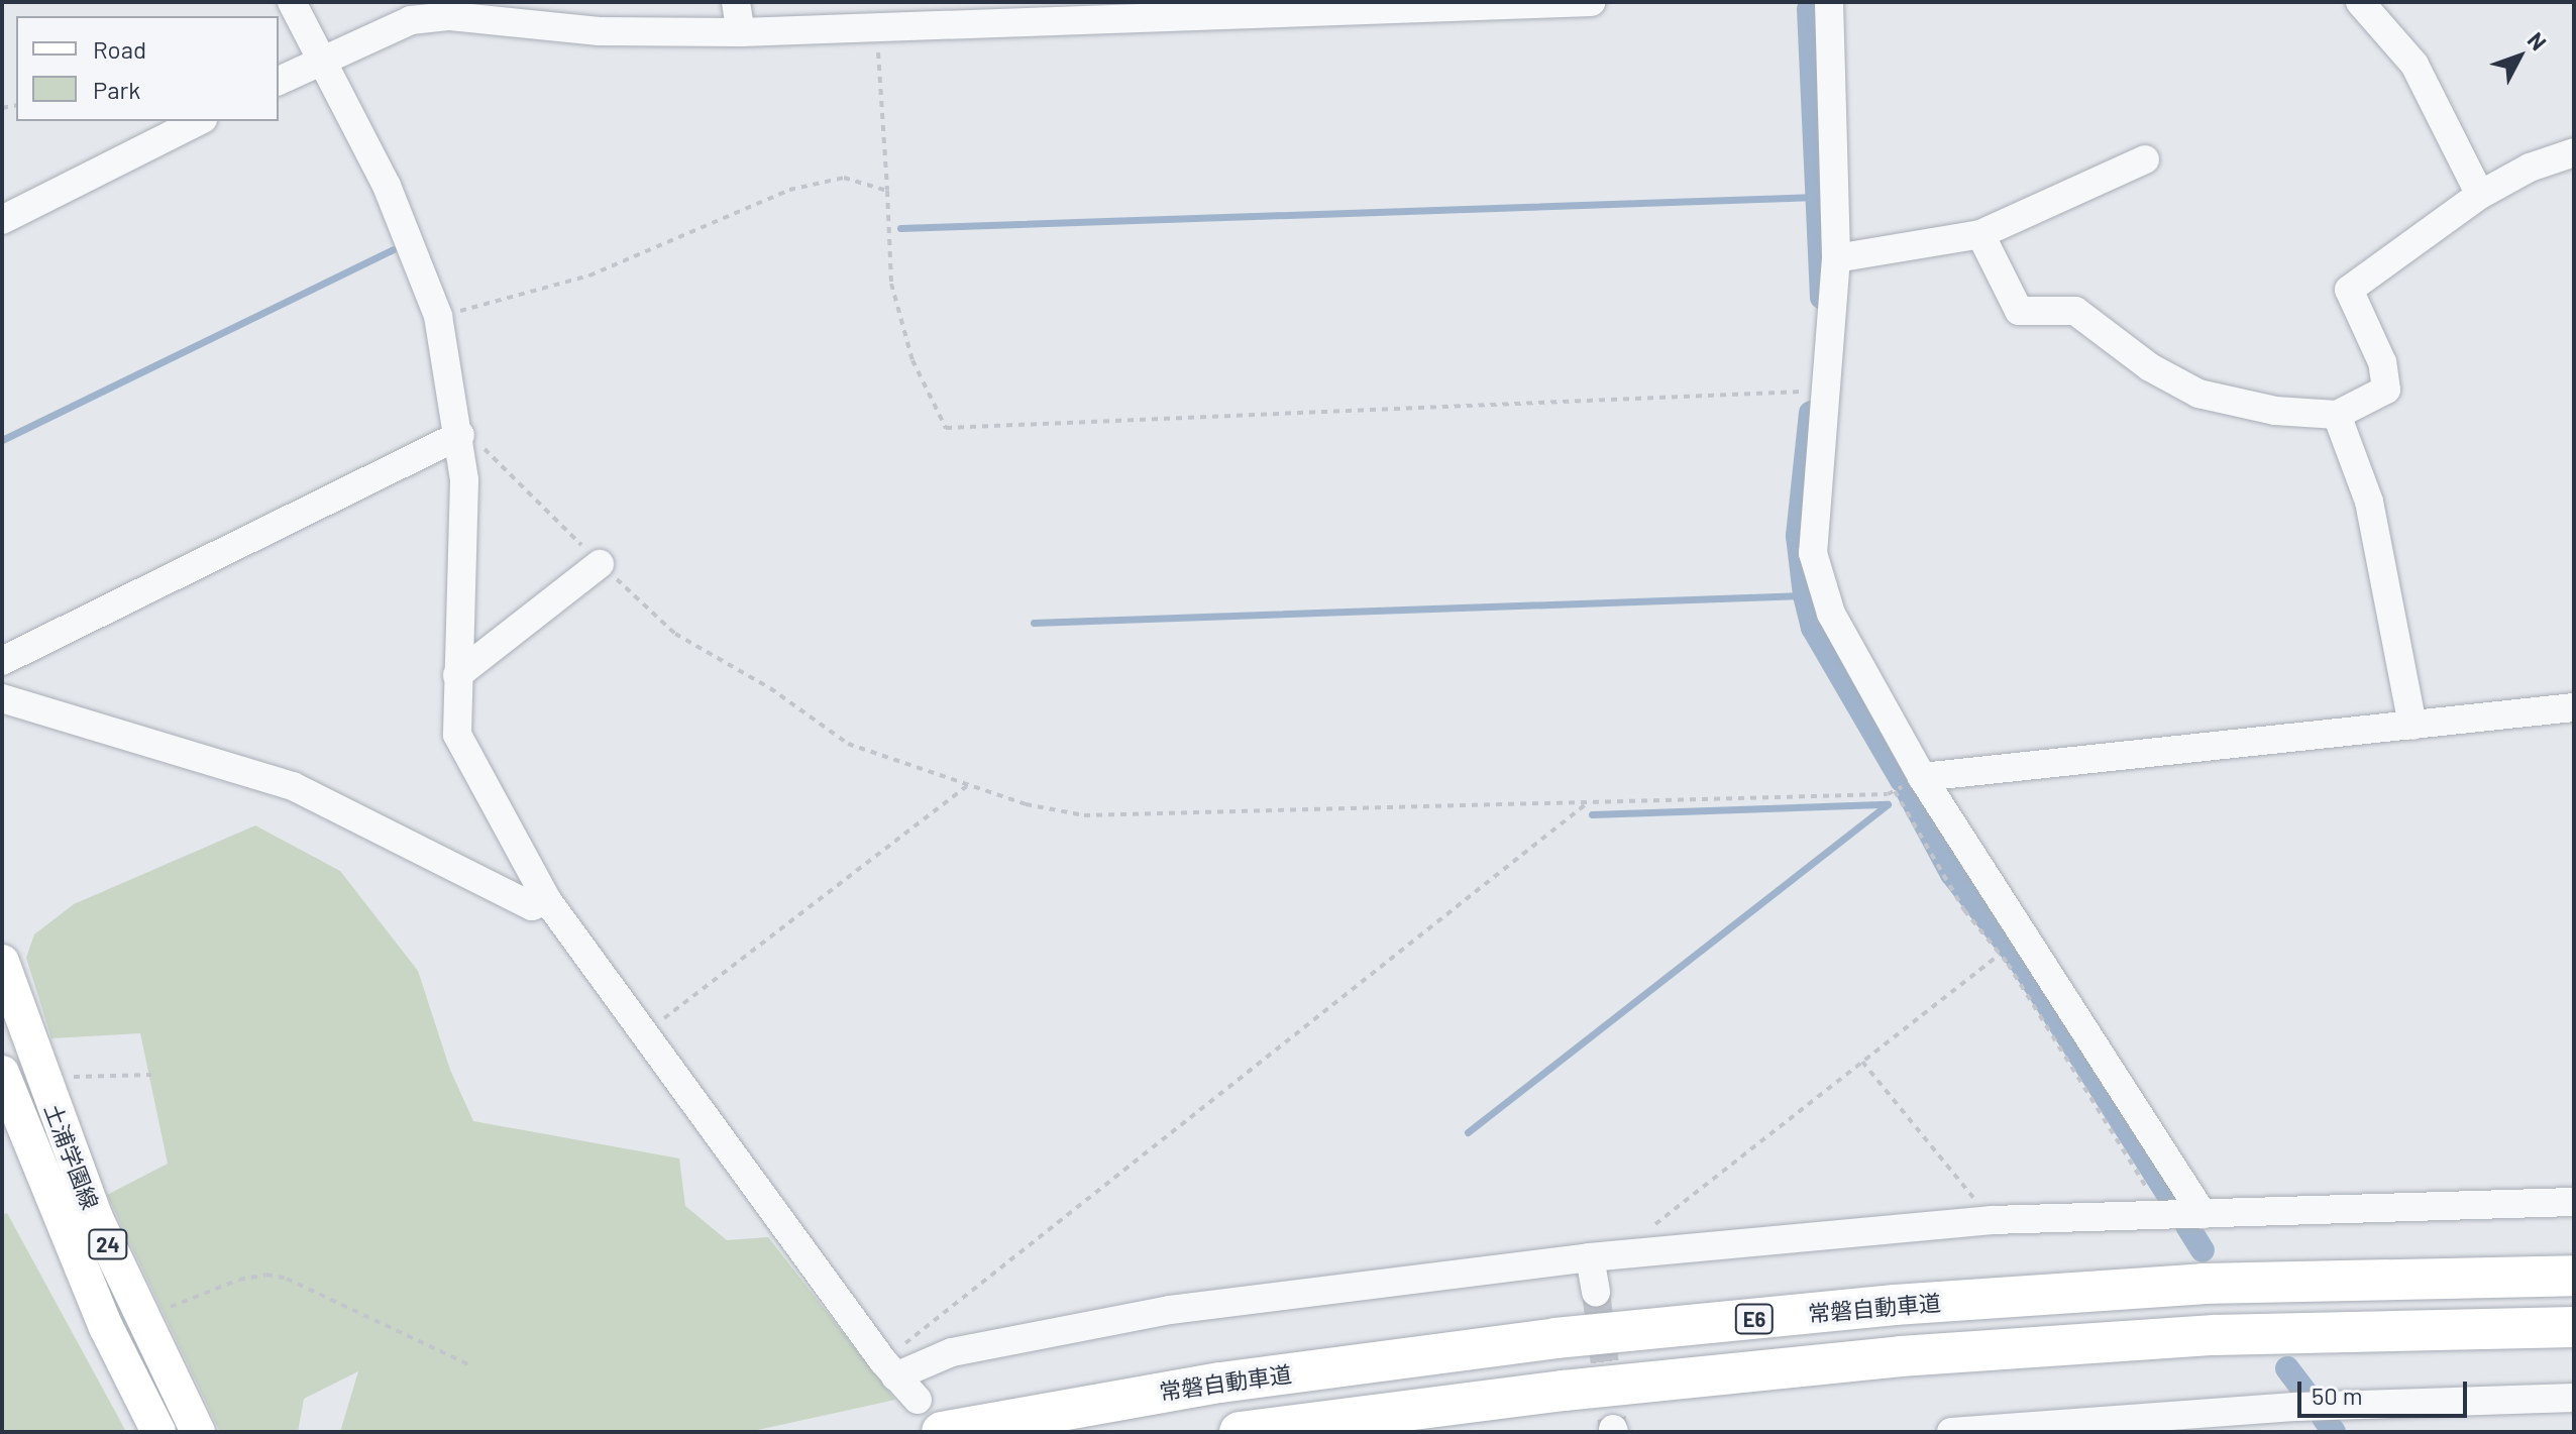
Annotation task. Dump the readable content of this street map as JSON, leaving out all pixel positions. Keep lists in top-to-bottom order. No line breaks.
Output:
{"streets":{"highway":["常磐自動車道","E6"],"main road":["土浦学園線","24"]},"legend":["Road","Park"],"scale_bar":"50 m","north":"top right"}
